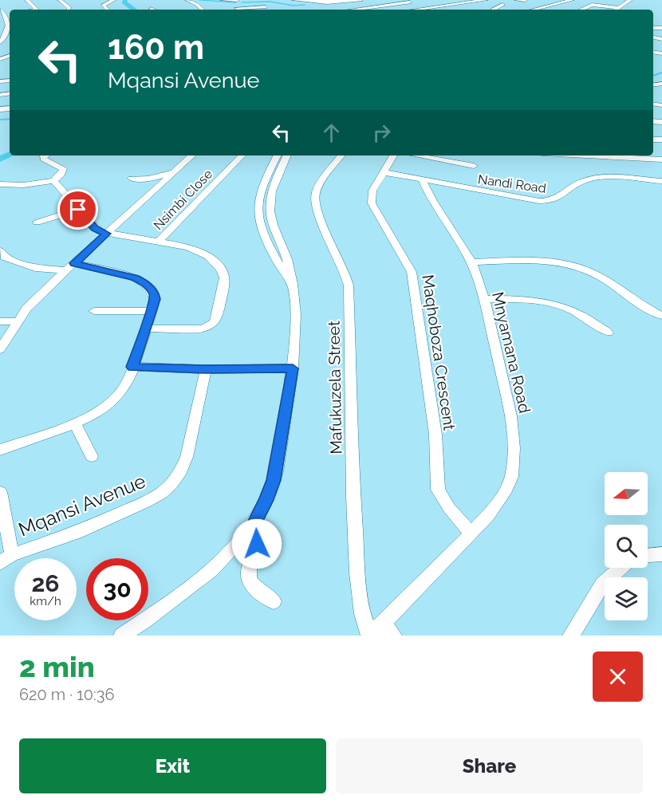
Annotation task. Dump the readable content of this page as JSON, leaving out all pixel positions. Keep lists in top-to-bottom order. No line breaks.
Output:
{"streets":{"street":["Nandi Road","Nsimbi Close","Maqhoboza Crescent","Mnyamana Road","Mafukuzela Street","Mqansi Avenue"]},"crossings":[["Nandi Road","Maqhoboza Crescent"],["Nandi Road","Mnyamana Road"],["Maqhoboza Crescent","Mnyamana Road"],["Mnyamana Road","Mafukuzela Street"]],"north":"left","page":{"turn":["160 m","Mqansi Avenue"],"speed":"26 km/h","limit":"30","heading":["2 min","620 m · 10:36"],"buttons":["Exit","Share"]}}
